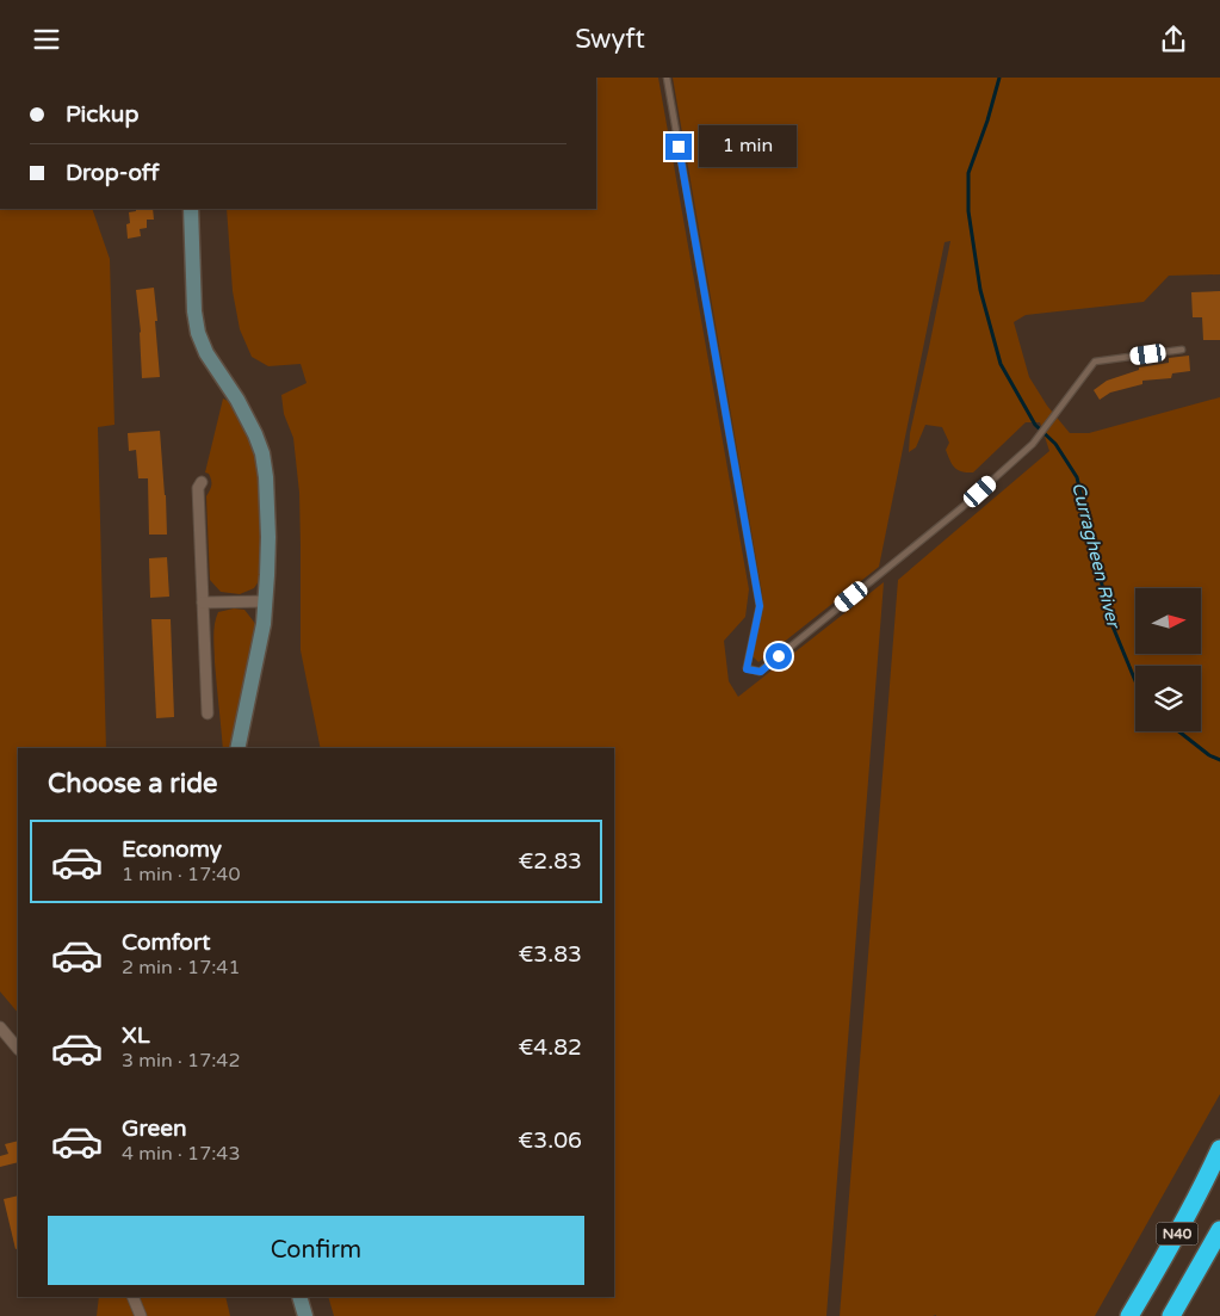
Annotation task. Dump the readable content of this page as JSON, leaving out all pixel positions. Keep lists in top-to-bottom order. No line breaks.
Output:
{"streets":{"highway":["N40"]},"water":["Curragheen River"],"north":"right","page":{"header":"Swyft","banner":["Pickup","Drop-off"],"bubble":"1 min","heading":"Choose a ride","list":[{"name":"Economy","note":"1 min · 17:40","value":"€2.83"},{"name":"Comfort","note":"2 min · 17:41","value":"€3.83"},{"name":"XL","note":"3 min · 17:42","value":"€4.82"},{"name":"Green","note":"4 min · 17:43","value":"€3.06"}],"buttons":"Confirm"}}
